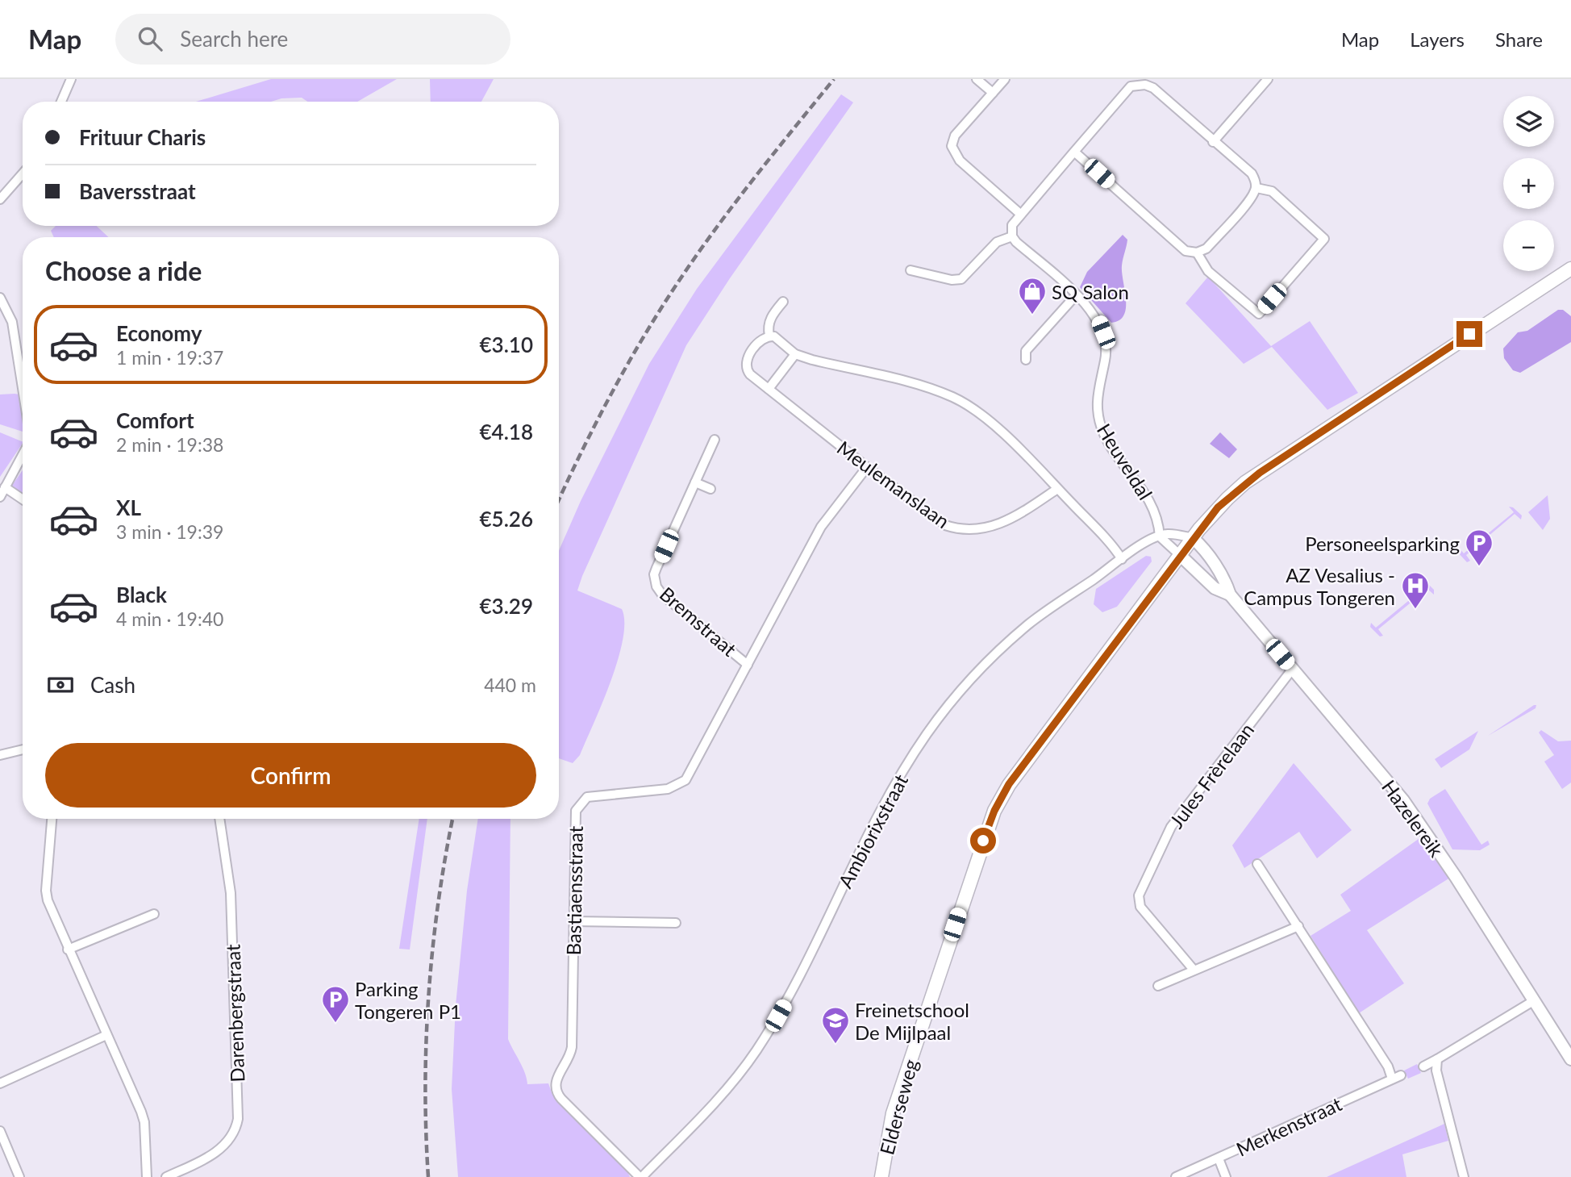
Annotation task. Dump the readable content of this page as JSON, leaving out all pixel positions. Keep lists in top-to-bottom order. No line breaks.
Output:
{"streets":{"main road":["Elderseweg"],"street":["Heuveldal","Meulemanslaan","Bremstraat","Jules Frèrelaan","Hazelereik","Ambiorixstraat","Bastiaensstraat","Darenbergstraat","Merkenstraat"]},"crossings":[["Heuveldal","Ambiorixstraat"],["Meulemanslaan","Bastiaensstraat"],["Bremstraat","Bastiaensstraat"],["Jules Frèrelaan","Hazelereik"],["Hazelereik","Elderseweg"],["Ambiorixstraat","Bastiaensstraat"]],"places":{"shop":["SQ Salon"],"parking":["Personeelsparking","Parking Tongeren P1"],"hospital":["AZ Vesalius - Campus Tongeren"],"school or university":["Freinetschool De Mijlpaal"]},"page":{"header":"Map","search":"Search here","nav":["Map","Layers","Share"],"map_buttons":["+","−"],"banner":["Frituur Charis","Baversstraat"],"heading":"Choose a ride","list":[{"name":"Economy","note":"1 min · 19:37","value":"€3.10"},{"name":"Comfort","note":"2 min · 19:38","value":"€4.18"},{"name":"XL","note":"3 min · 19:39","value":"€5.26"},{"name":"Black","note":"4 min · 19:40","value":"€3.29"}],"pay":["Cash","440 m"],"buttons":"Confirm"}}
